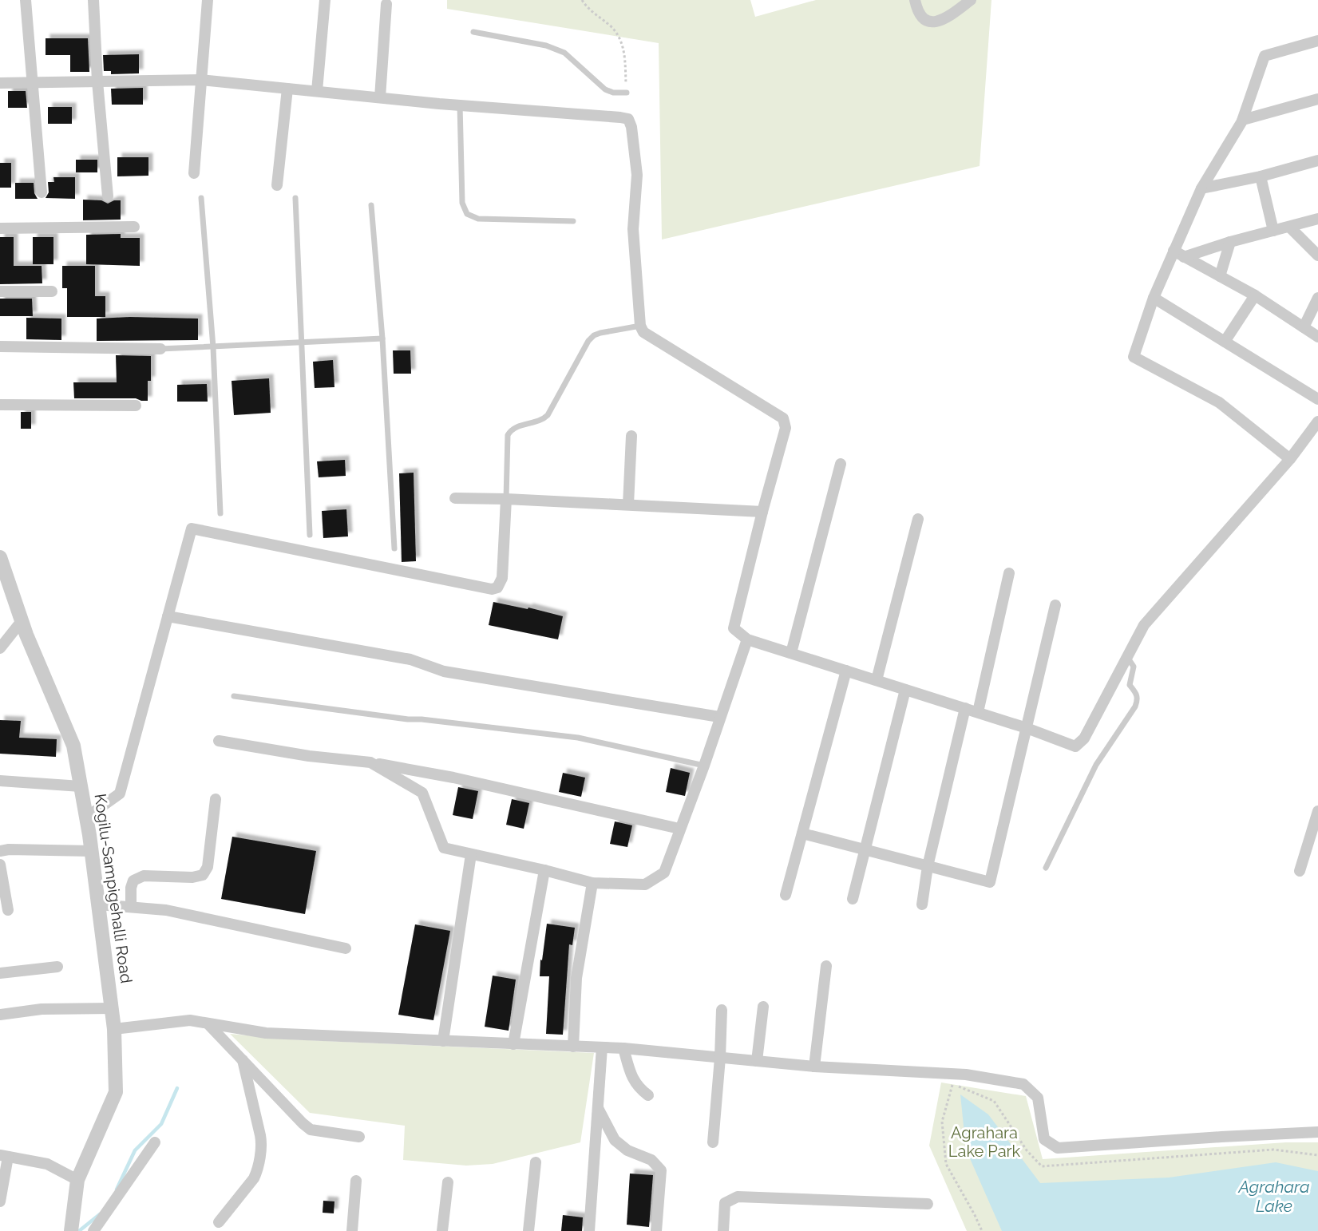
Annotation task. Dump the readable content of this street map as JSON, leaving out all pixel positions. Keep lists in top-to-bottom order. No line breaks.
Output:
{"streets":{"street":["Kogilu-Sampigehalli Road"]},"water":["Agrahara Lake"],"parks":["Agrahara Lake Park"]}
